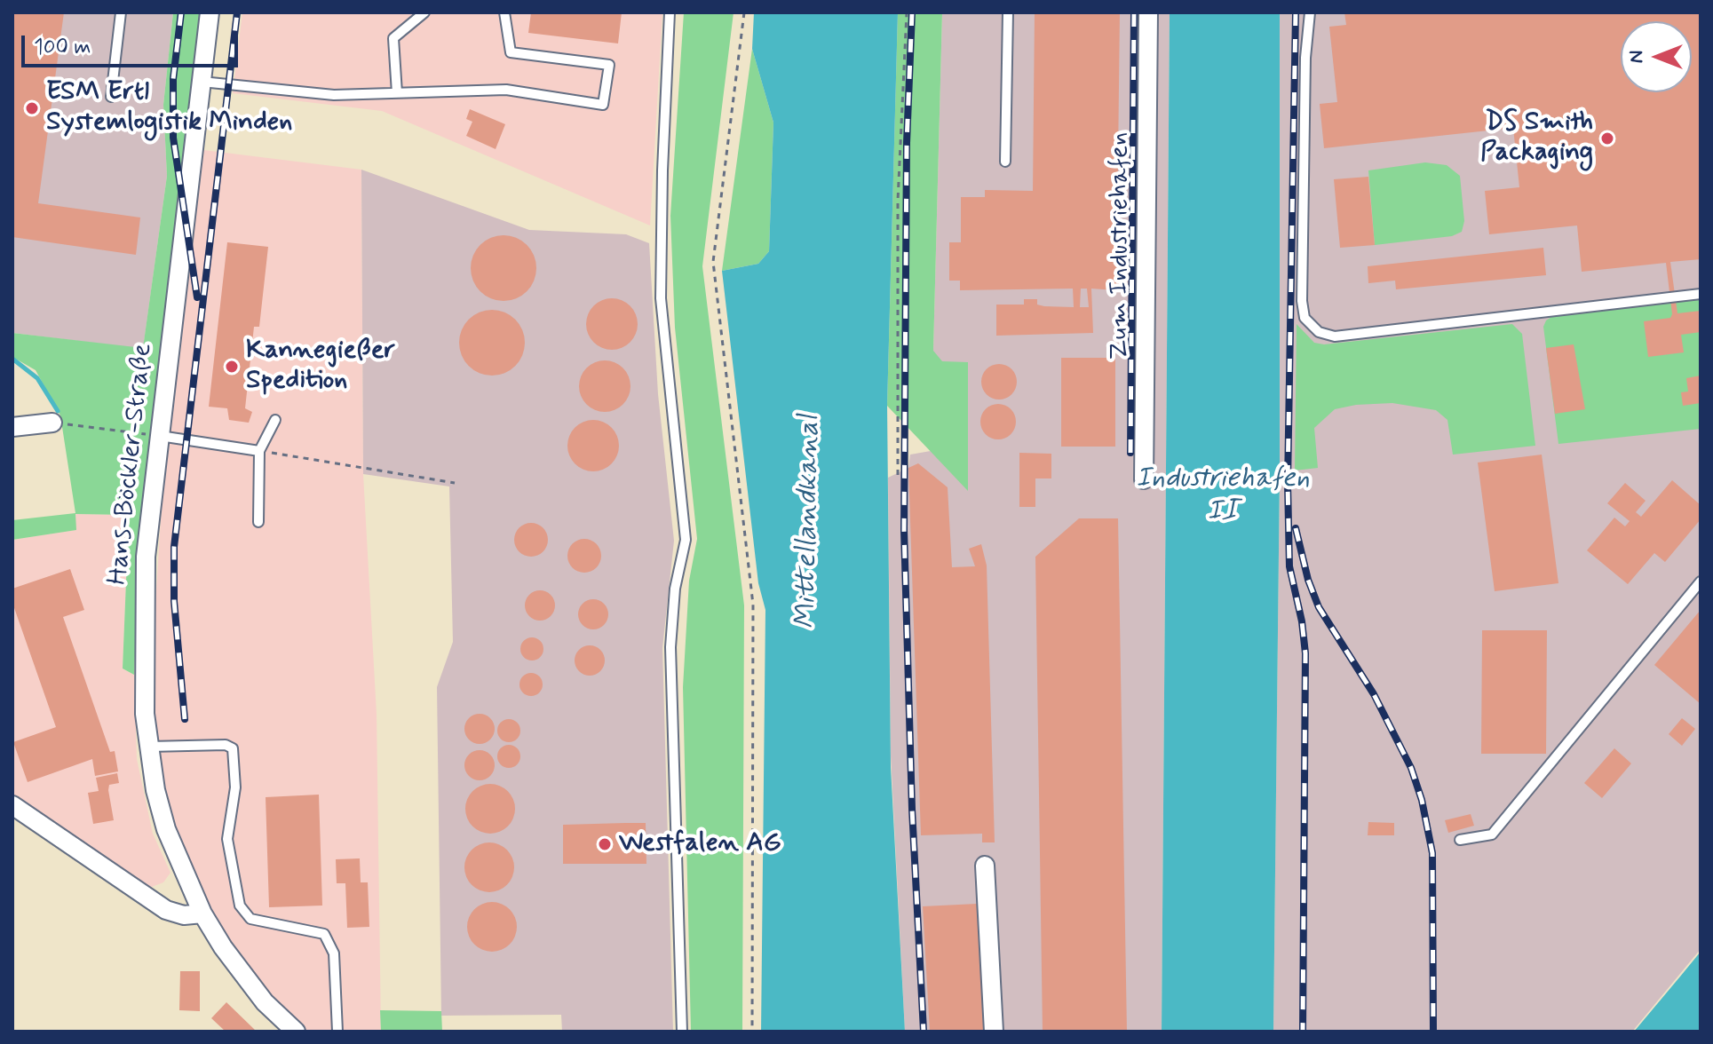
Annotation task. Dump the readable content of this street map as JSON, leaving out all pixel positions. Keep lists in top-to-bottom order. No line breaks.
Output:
{"streets":{"street":["Zum Industriehafen","Hans-Böckler-Straße"]},"water":["Industriehafen II","Mittellandkanal"],"places":["ESM Ertl Systemlogistik Minden","DS Smith Packaging","Kannegießer Spedition","Westfalen AG"],"scale_bar":"100 m","north":"left"}
